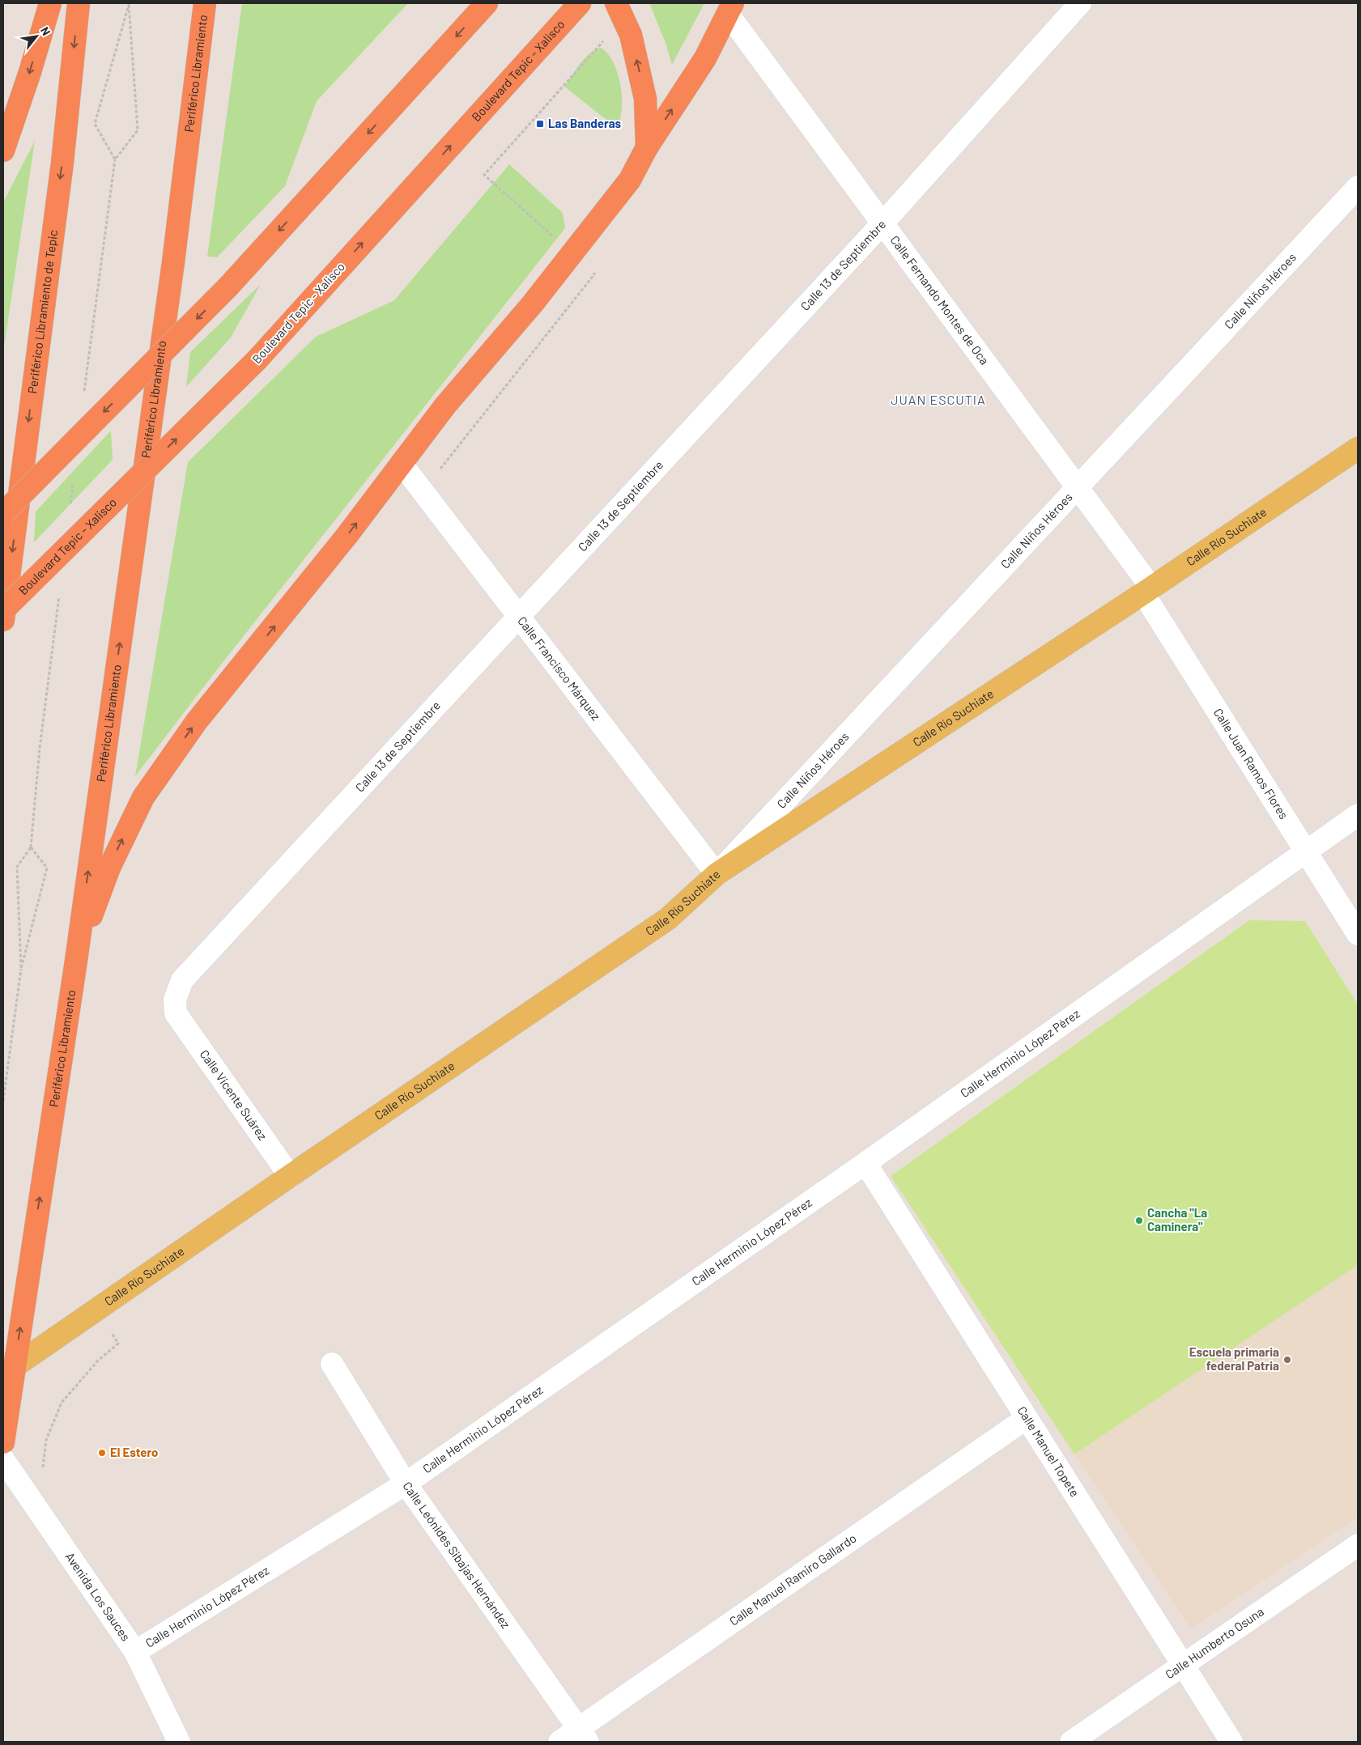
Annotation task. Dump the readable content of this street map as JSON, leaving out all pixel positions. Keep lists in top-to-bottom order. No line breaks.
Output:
{"streets":{"highway":["Boulevard Tepic - Xalisco","Periférico Libramiento","Periférico Libramiento de Tepic"],"main road":["Calle Río Suchiate"],"street":["Calle 13 de Septiembre","Calle Niños Héroes","Calle Fernando Montes de Oca","Calle Francisco Márquez","Calle Juan Ramos Flores","Calle Herminio López Pérez","Calle Vicente Suárez","Calle Manuel Topete","Calle Leónides Sibajas Hernández","Calle Manuel Ramiro Gallardo","Avenida Los Sauces","Calle Humberto Osuna"]},"crossings":[["Periférico Libramiento","Calle Río Suchiate"],["Calle 13 de Septiembre","Calle Fernando Montes de Oca"],["Calle 13 de Septiembre","Calle Francisco Márquez"],["Calle 13 de Septiembre","Calle Vicente Suárez"],["Calle Niños Héroes","Calle Fernando Montes de Oca"],["Calle Niños Héroes","Calle Río Suchiate"],["Calle Niños Héroes","Calle Francisco Márquez"],["Calle Fernando Montes de Oca","Calle Río Suchiate"],["Calle Fernando Montes de Oca","Calle Juan Ramos Flores"],["Calle Río Suchiate","Calle Francisco Márquez"],["Calle Río Suchiate","Calle Juan Ramos Flores"],["Calle Río Suchiate","Calle Vicente Suárez"],["Calle Juan Ramos Flores","Calle Herminio López Pérez"],["Calle Herminio López Pérez","Calle Manuel Topete"],["Calle Herminio López Pérez","Calle Leónides Sibajas Hernández"],["Calle Herminio López Pérez","Avenida Los Sauces"],["Calle Manuel Topete","Calle Manuel Ramiro Gallardo"],["Calle Manuel Topete","Calle Humberto Osuna"],["Calle Leónides Sibajas Hernández","Calle Manuel Ramiro Gallardo"]],"one_way":["Periférico Libramiento","Periférico Libramiento de Tepic"],"districts":["JUAN ESCUTIA"],"places":{"transit":["Las Banderas"],"other":["Cancha \"La Caminera\"","Escuela primaria federal Patria","El Estero"]},"north":"top right"}
